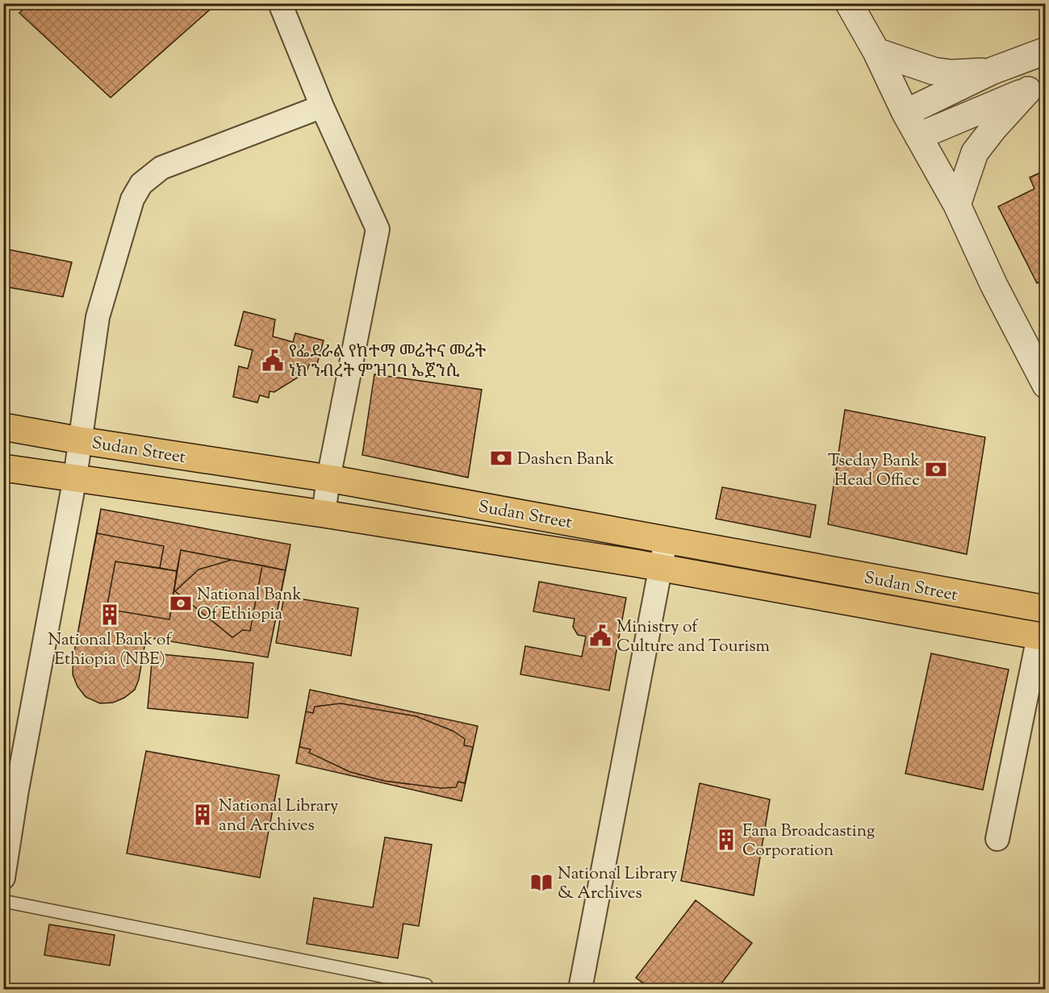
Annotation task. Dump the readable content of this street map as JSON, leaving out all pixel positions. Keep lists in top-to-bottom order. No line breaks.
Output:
{"streets":{"main road":["Sudan Street"]},"places":{"public building":["የፌደራል የከተማ መሬትና መሬት ነክ ንብረት ምዝገባ ኤጀንሲ","Ministry of Culture and Tourism"],"bank":["Dashen Bank","Tseday Bank Head Office","National Bank Of Ethiopia"],"building":["National Bank of Ethiopia (NBE)","National Library and Archives","Fana Broadcasting Corporation"],"library":["National Library & Archives"]}}
